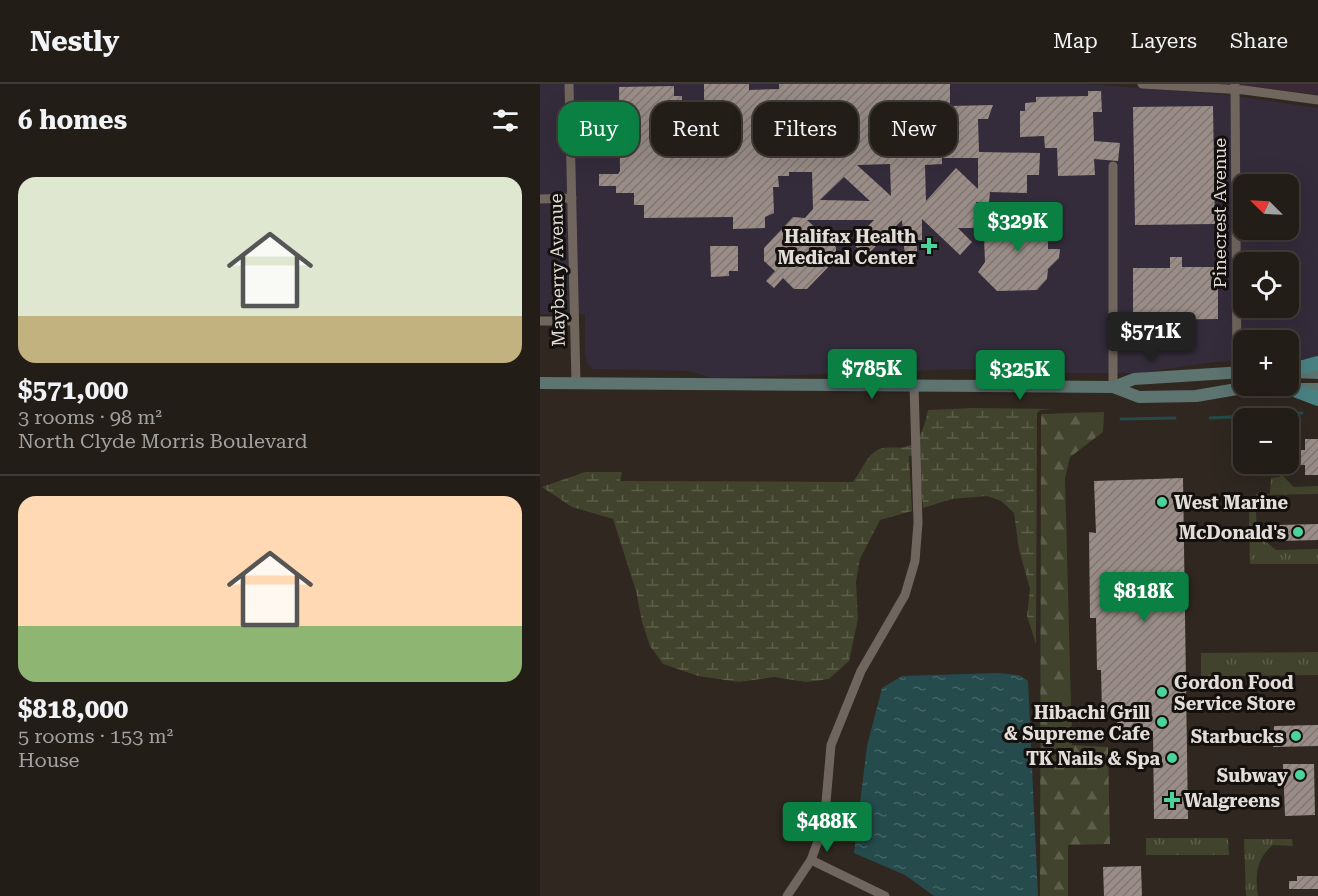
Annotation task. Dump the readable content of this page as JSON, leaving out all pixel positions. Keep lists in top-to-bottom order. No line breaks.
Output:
{"streets":{"street":["Pinecrest Avenue","Mayberry Avenue"]},"places":{"health":["Halifax Health Medical Center","Walgreens"],"other":["West Marine","McDonald's","Gordon Food Service Store","Hibachi Grill & Supreme Cafe","Starbucks","TK Nails & Spa","Subway"]},"north":"top left","page":{"header":"Nestly","nav":["Map","Layers","Share"],"heading":"6 homes","chip":["Buy","Rent","Filters","New"],"list":[{"name":"$571,000","note":"3 rooms · 98 m² · North Clyde Morris Boulevard"},{"name":"$818,000","note":"5 rooms · 153 m² · House"}],"map_buttons":["+","−"],"price":["$329K","$571K","$785K","$325K","$818K","$488K"]}}
